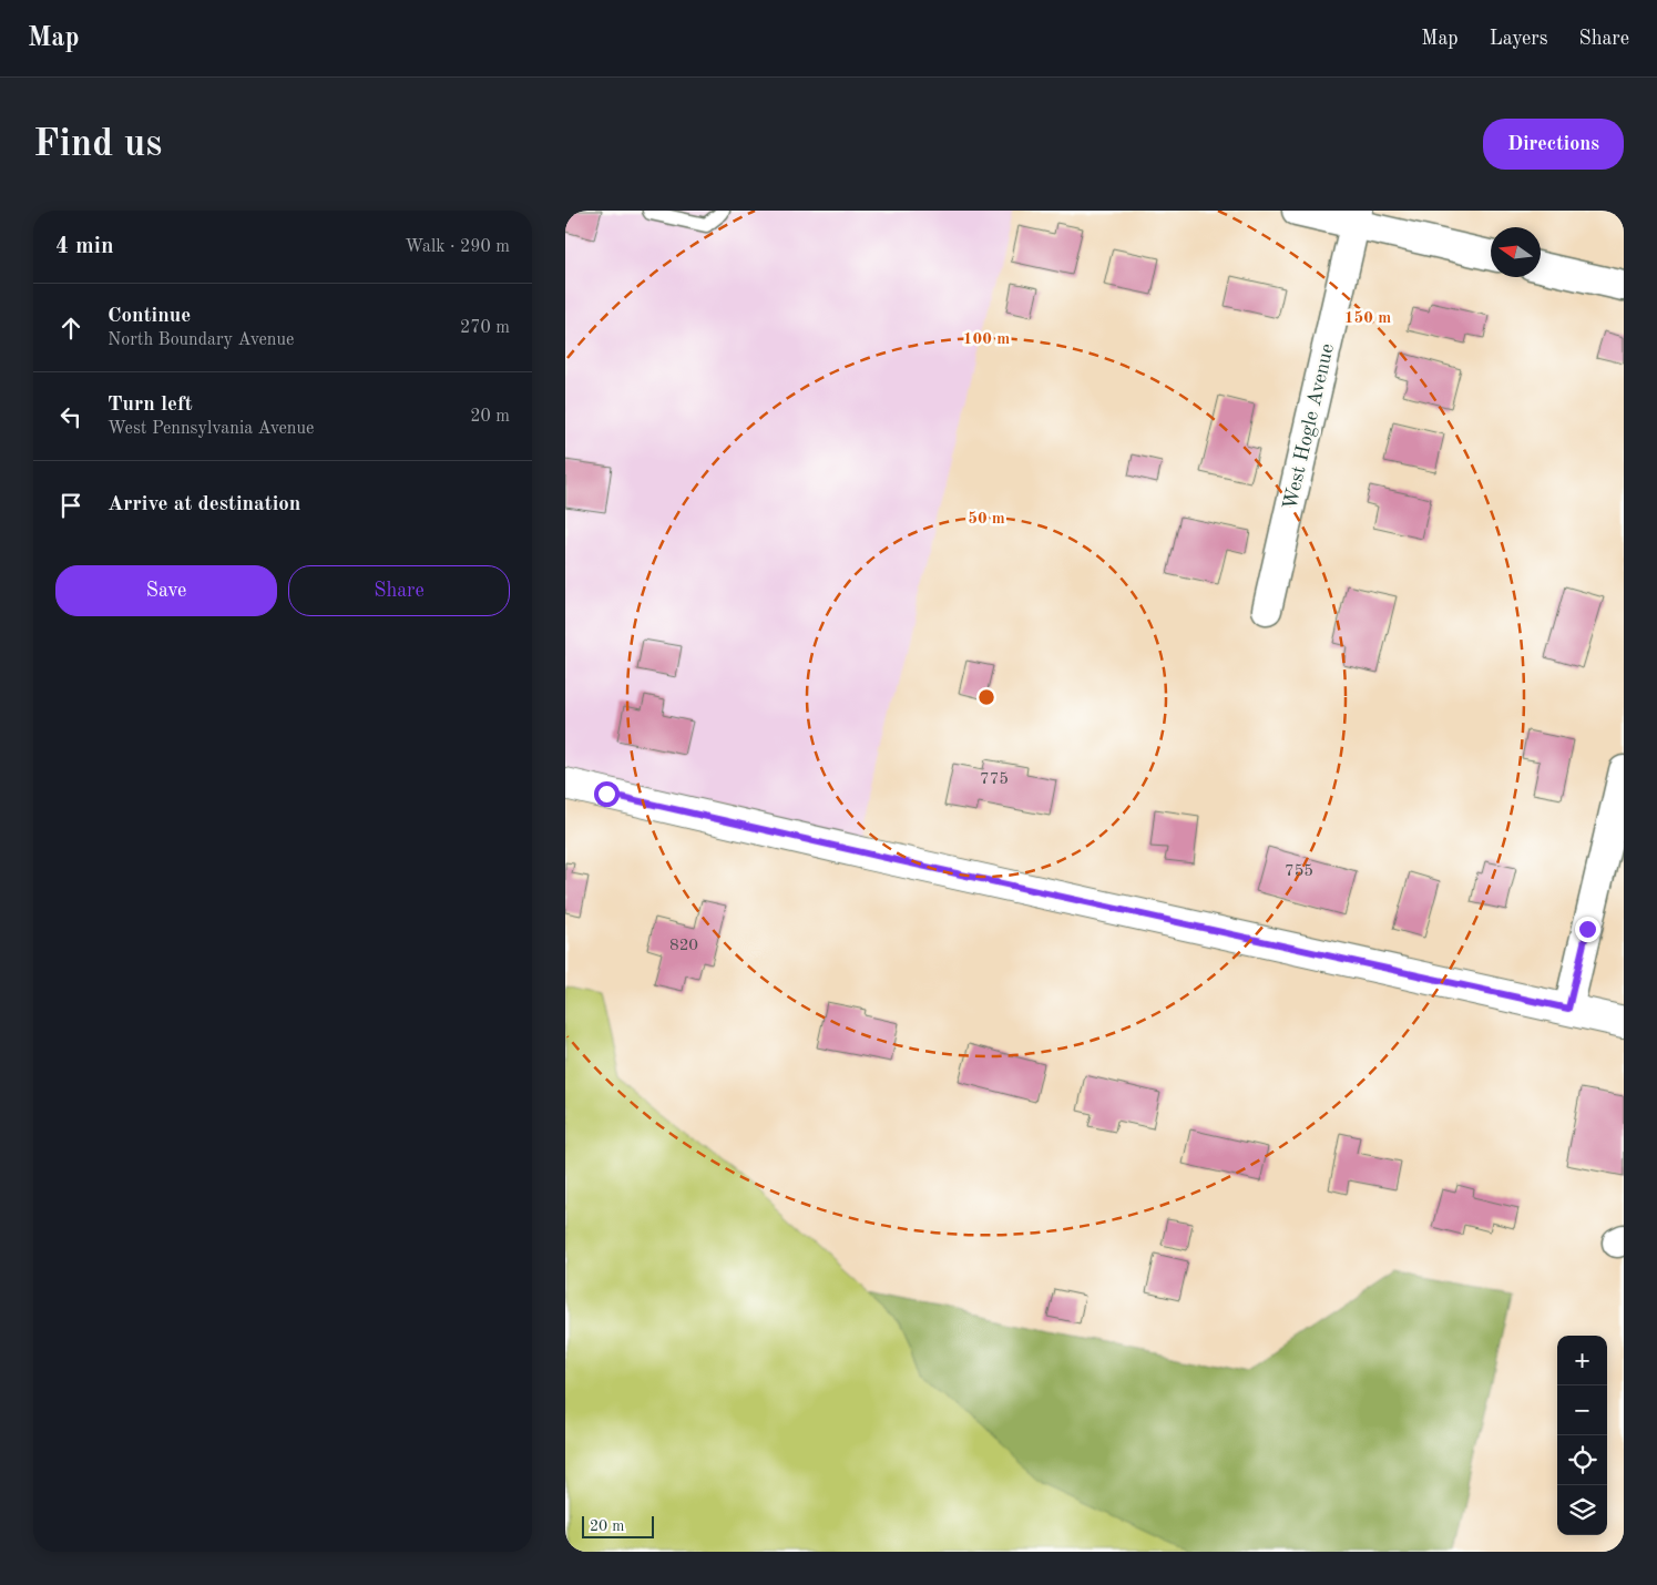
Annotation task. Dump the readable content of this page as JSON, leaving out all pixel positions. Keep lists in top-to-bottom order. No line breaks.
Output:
{"streets":{"street":["West Hogle Avenue"]},"house_numbers":["775","755","820"],"scale_bar":"20 m","north":"left","page":{"header":"Map","nav":["Map","Layers","Share"],"buttons":["Directions",["Save","Share"]],"title":"Find us","heading":["4 min","Walk · 290 m"],"list":[["Continue","North Boundary Avenue","270 m"],["Turn left","West Pennsylvania Avenue","20 m"],"Arrive at destination"],"map_buttons":["+","−"],"scale":"20 m"},"rings":["150 m","100 m","50 m"]}
